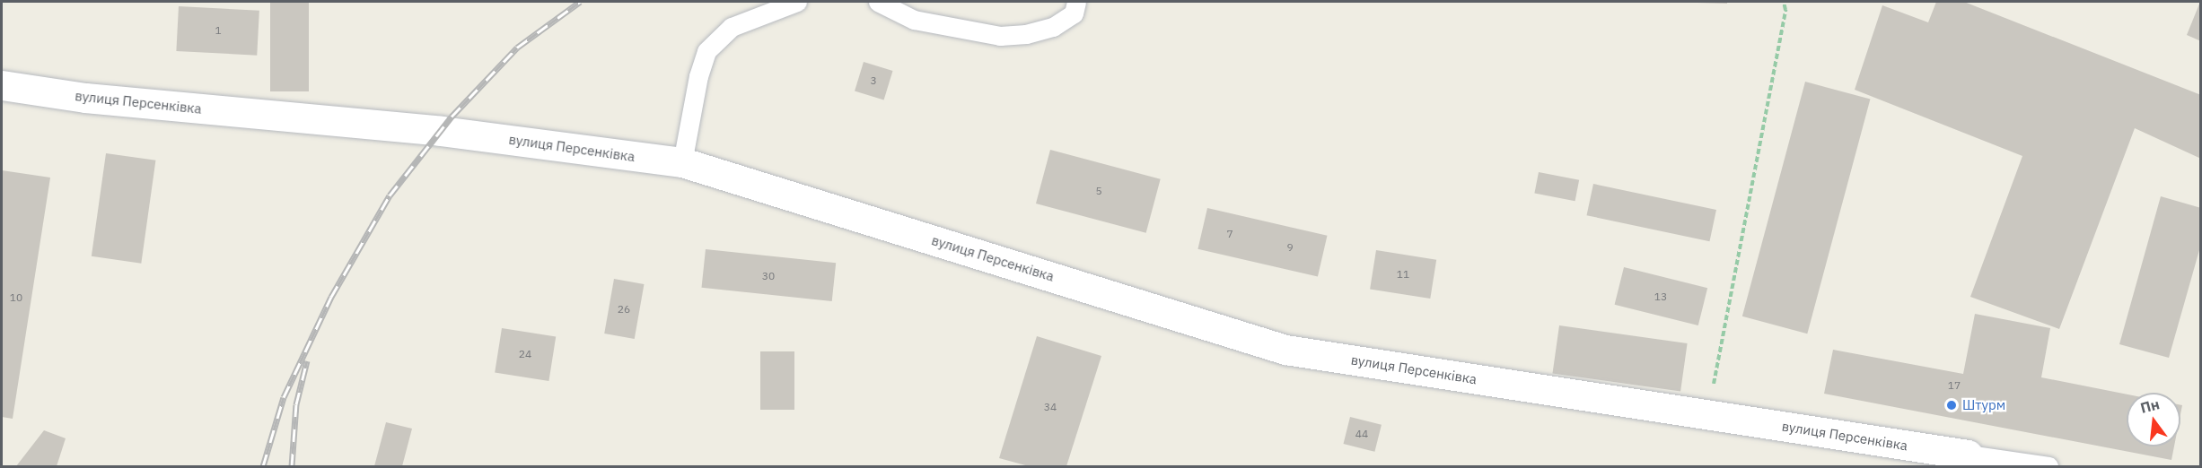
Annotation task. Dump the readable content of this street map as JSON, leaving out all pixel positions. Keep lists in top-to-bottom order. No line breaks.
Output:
{"streets":{"street":["вулиця Персенківка"]},"places":["Штурм"],"house_numbers":["1","3","5","7","9","11","30","13","10","26","24","17","34","44"],"north":"top"}
